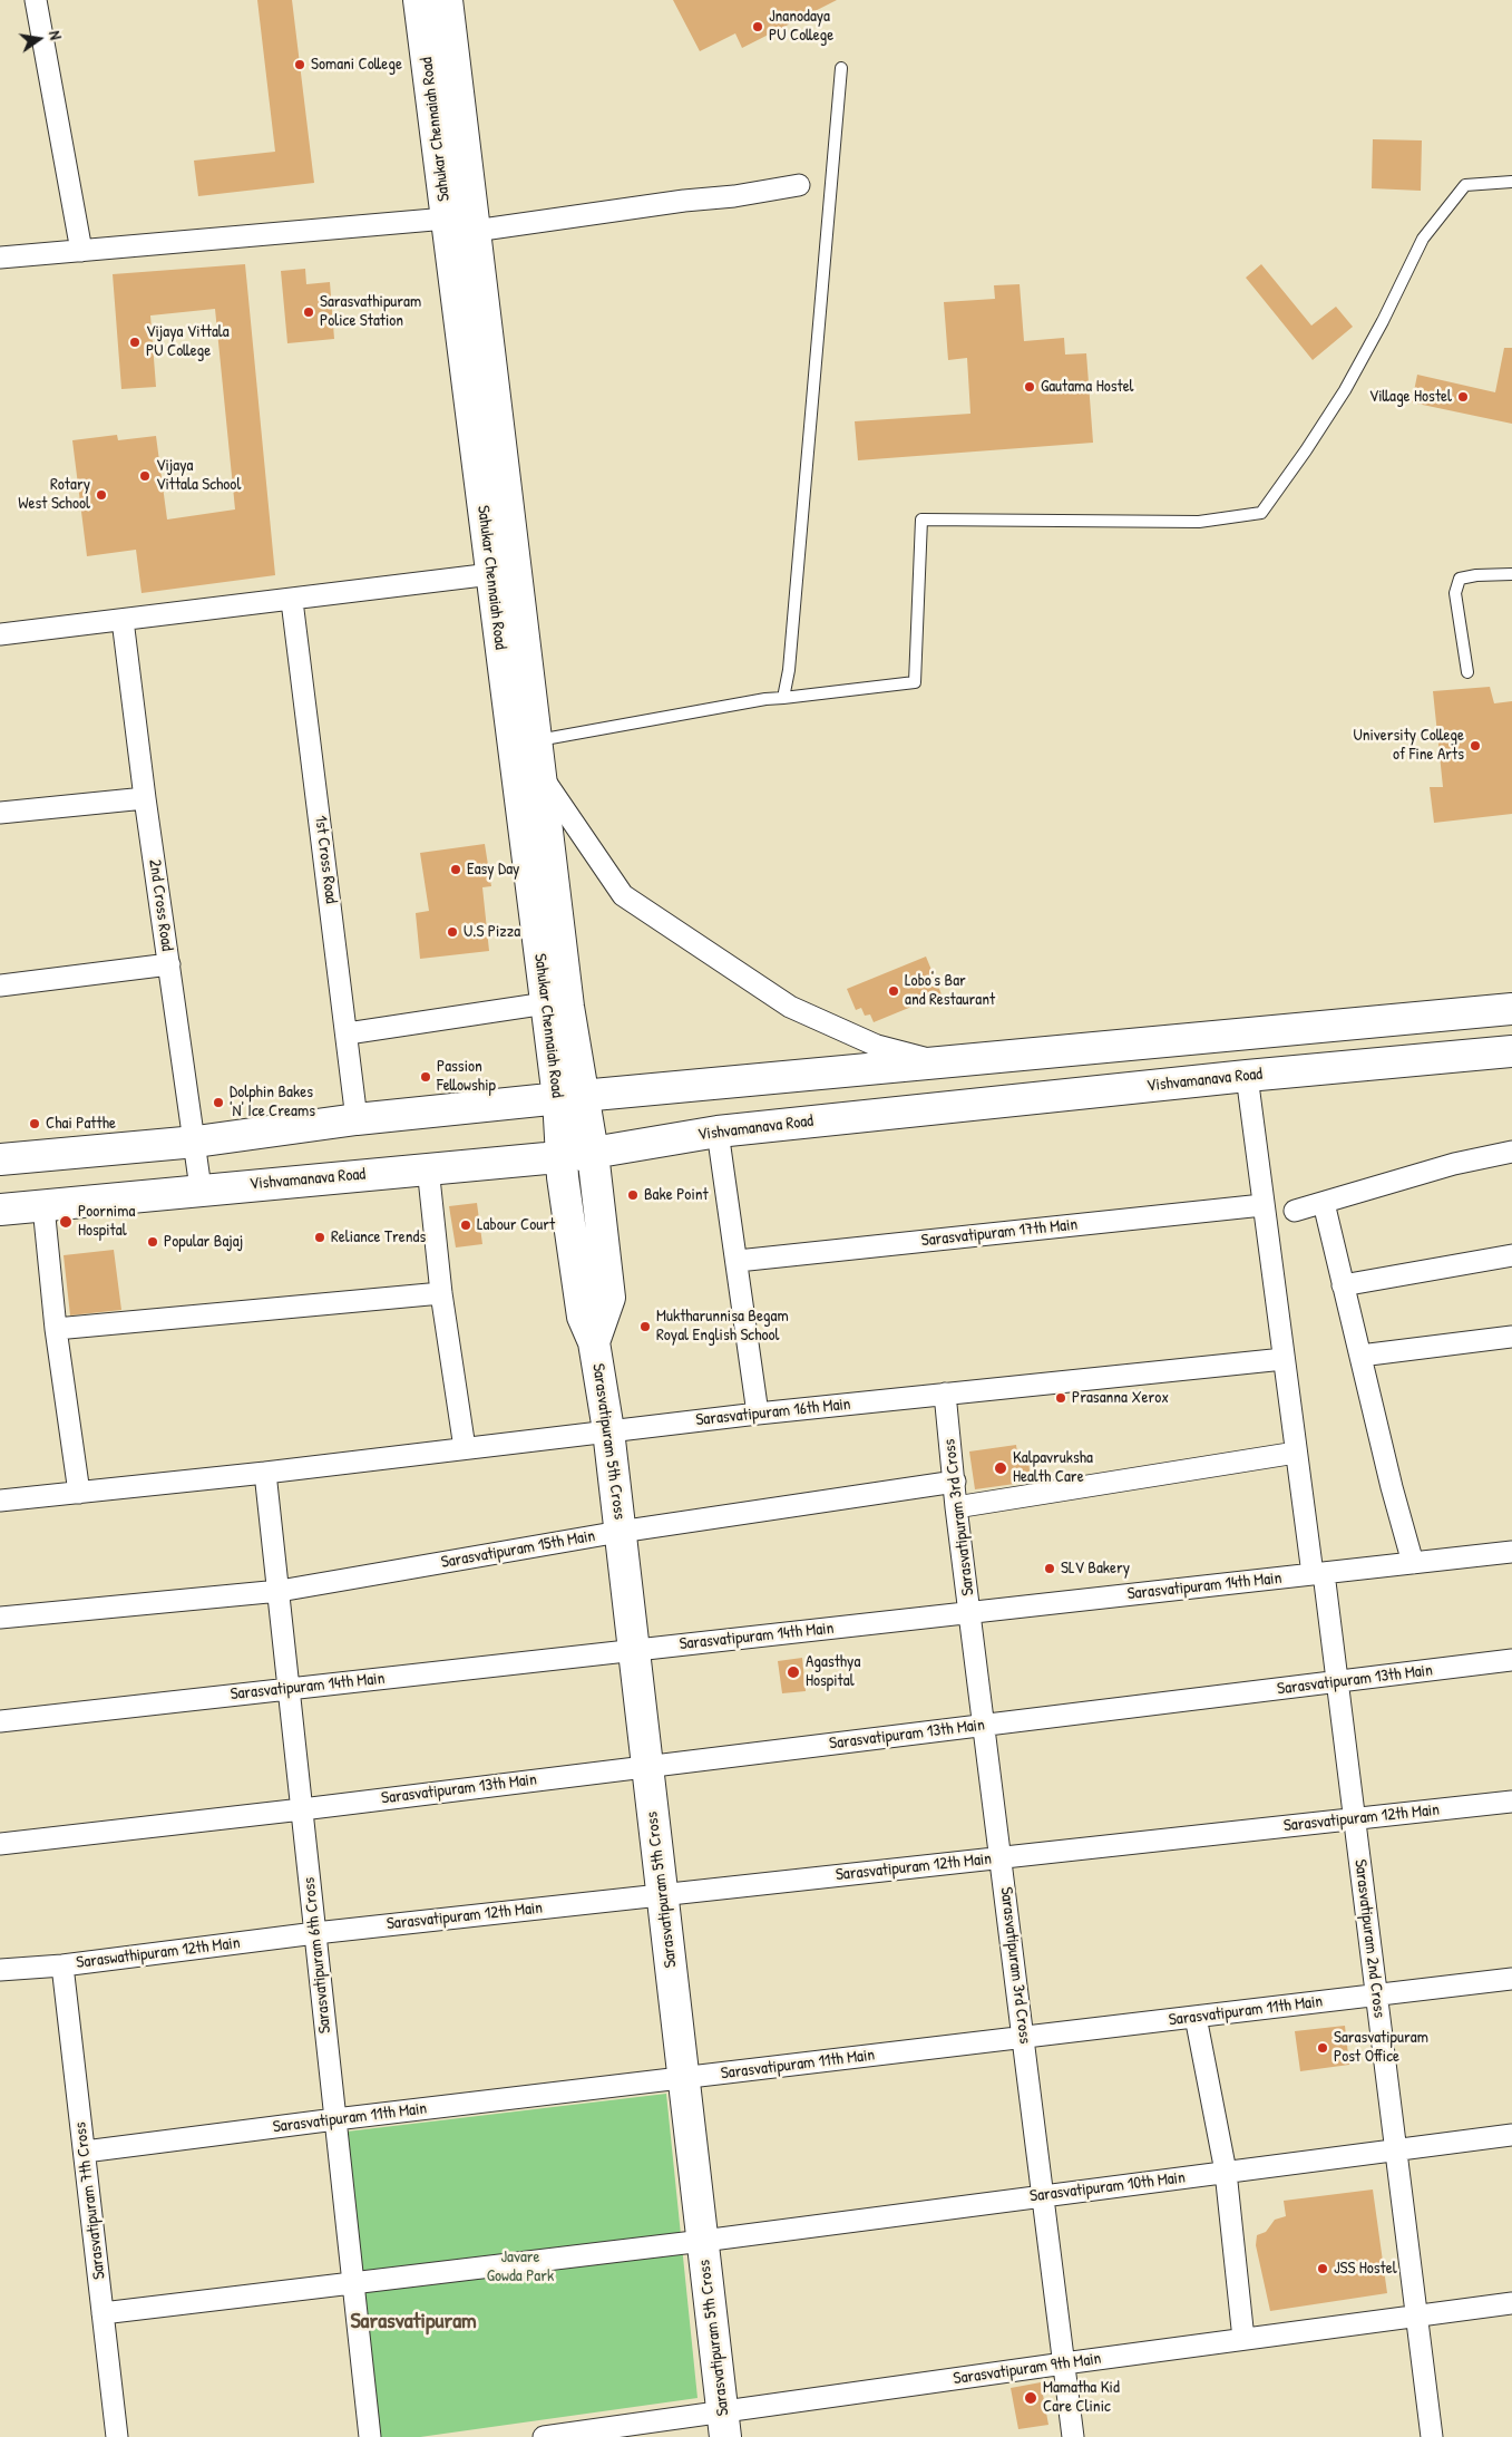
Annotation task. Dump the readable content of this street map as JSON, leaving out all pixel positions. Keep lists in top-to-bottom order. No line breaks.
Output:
{"streets":{"street":["Sahukar Chennaiah Road","1st Cross Road","2nd Cross Road","Vishvamanava Road","Sarasvatipuram 17th Main","Sarasvatipuram 16th Main","Sarasvatipuram 5th Cross","Sarasvatipuram 3rd Cross","Sarasvatipuram 15th Main","Sarasvatipuram 14th Main","Sarasvatipuram 13th Main","Sarasvatipuram 12th Main","Sarasvatipuram 2nd Cross","Saraswathipuram 12th Main","Sarasvatipuram 6th Cross","Sarasvatipuram 11th Main","Sarasvatipuram 10th Main","Sarasvatipuram 7th Cross","Sarasvatipuram 9th Main"]},"crossings":[["Sahukar Chennaiah Road","Vishvamanava Road"],["Sahukar Chennaiah Road","Sarasvatipuram 5th Cross"],["2nd Cross Road","Vishvamanava Road"],["Vishvamanava Road","Sarasvatipuram 5th Cross"],["Vishvamanava Road","Sarasvatipuram 2nd Cross"],["Sarasvatipuram 17th Main","Sarasvatipuram 2nd Cross"],["Sarasvatipuram 16th Main","Sarasvatipuram 5th Cross"],["Sarasvatipuram 16th Main","Sarasvatipuram 3rd Cross"],["Sarasvatipuram 16th Main","Sarasvatipuram 2nd Cross"],["Sarasvatipuram 16th Main","Sarasvatipuram 6th Cross"],["Sarasvatipuram 5th Cross","Sarasvatipuram 15th Main"],["Sarasvatipuram 5th Cross","Sarasvatipuram 14th Main"],["Sarasvatipuram 5th Cross","Sarasvatipuram 13th Main"],["Sarasvatipuram 5th Cross","Sarasvatipuram 12th Main"],["Sarasvatipuram 5th Cross","Sarasvatipuram 11th Main"],["Sarasvatipuram 5th Cross","Sarasvatipuram 10th Main"],["Sarasvatipuram 5th Cross","Sarasvatipuram 9th Main"],["Sarasvatipuram 3rd Cross","Sarasvatipuram 15th Main"],["Sarasvatipuram 3rd Cross","Sarasvatipuram 14th Main"],["Sarasvatipuram 3rd Cross","Sarasvatipuram 13th Main"],["Sarasvatipuram 3rd Cross","Sarasvatipuram 12th Main"],["Sarasvatipuram 3rd Cross","Sarasvatipuram 11th Main"],["Sarasvatipuram 3rd Cross","Sarasvatipuram 10th Main"],["Sarasvatipuram 3rd Cross","Sarasvatipuram 9th Main"],["Sarasvatipuram 15th Main","Sarasvatipuram 6th Cross"],["Sarasvatipuram 14th Main","Sarasvatipuram 2nd Cross"],["Sarasvatipuram 14th Main","Sarasvatipuram 6th Cross"],["Sarasvatipuram 13th Main","Sarasvatipuram 2nd Cross"],["Sarasvatipuram 13th Main","Sarasvatipuram 6th Cross"],["Sarasvatipuram 12th Main","Sarasvatipuram 2nd Cross"],["Sarasvatipuram 12th Main","Saraswathipuram 12th Main"],["Sarasvatipuram 12th Main","Sarasvatipuram 6th Cross"],["Sarasvatipuram 2nd Cross","Sarasvatipuram 11th Main"],["Sarasvatipuram 2nd Cross","Sarasvatipuram 10th Main"],["Sarasvatipuram 2nd Cross","Sarasvatipuram 9th Main"],["Saraswathipuram 12th Main","Sarasvatipuram 6th Cross"],["Saraswathipuram 12th Main","Sarasvatipuram 7th Cross"],["Sarasvatipuram 6th Cross","Sarasvatipuram 11th Main"],["Sarasvatipuram 6th Cross","Sarasvatipuram 10th Main"],["Sarasvatipuram 11th Main","Sarasvatipuram 7th Cross"],["Sarasvatipuram 10th Main","Sarasvatipuram 7th Cross"]],"districts":["Sarasvatipuram"],"parks":["Javare Gowda Park"],"places":["Jnanodaya PU College","Somani College","Sarasvathipuram Police Station","Vijaya Vittala PU College","Gautama Hostel","Village Hostel","Vijaya Vittala School","Rotary West School","University College of Fine Arts","Easy Day","U.S Pizza","Lobo's Bar and Restaurant","Passion Fellowship","Dolphin Bakes 'N' Ice Creams","Chai Patthe","Bake Point","Poornima Hospital","Labour Court","Reliance Trends","Popular Bajaj","Muktharunnisa Begam Royal English School","Prasanna Xerox","Kalpavruksha Health Care","SLV Bakery","Agasthya Hospital","Sarasvatipuram Post Office","JSS Hostel","Mamatha Kid Care Clinic"],"north":"right"}
